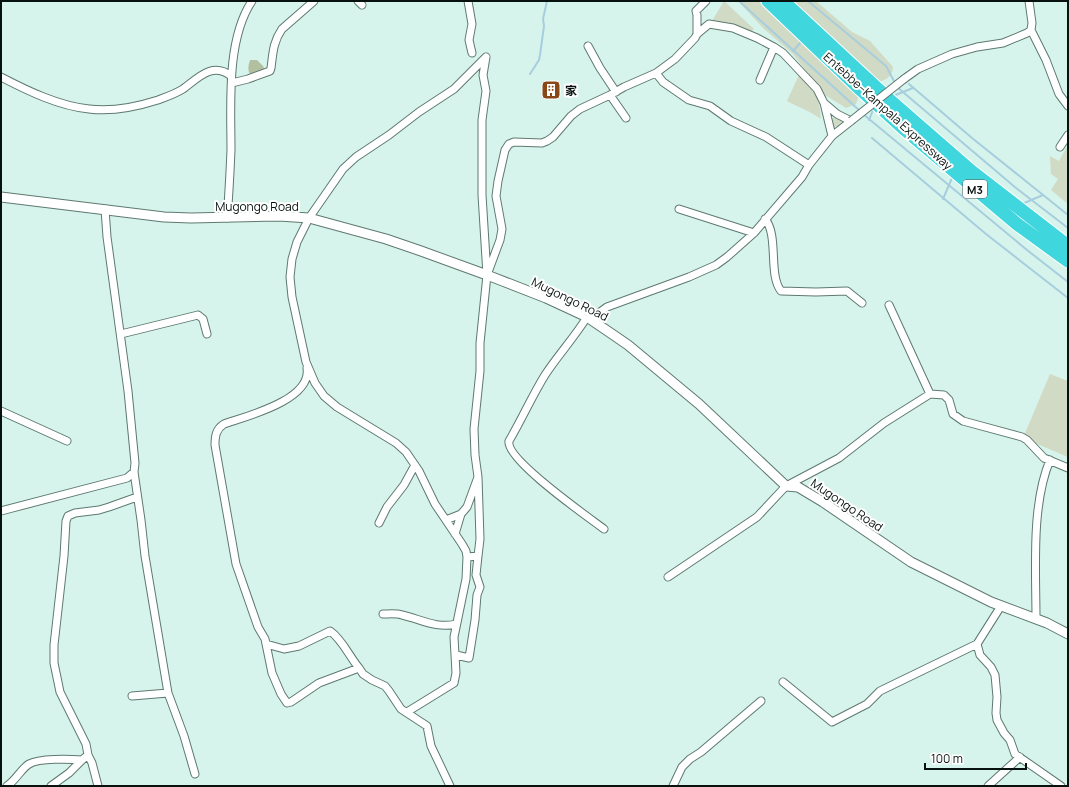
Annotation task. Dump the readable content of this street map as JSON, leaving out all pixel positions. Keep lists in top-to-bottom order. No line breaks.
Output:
{"streets":{"highway":["Entebbe–Kampala Expressway","M3"],"street":["Mugongo Road"]},"places":{"building":["家"]},"scale_bar":"100 m"}
